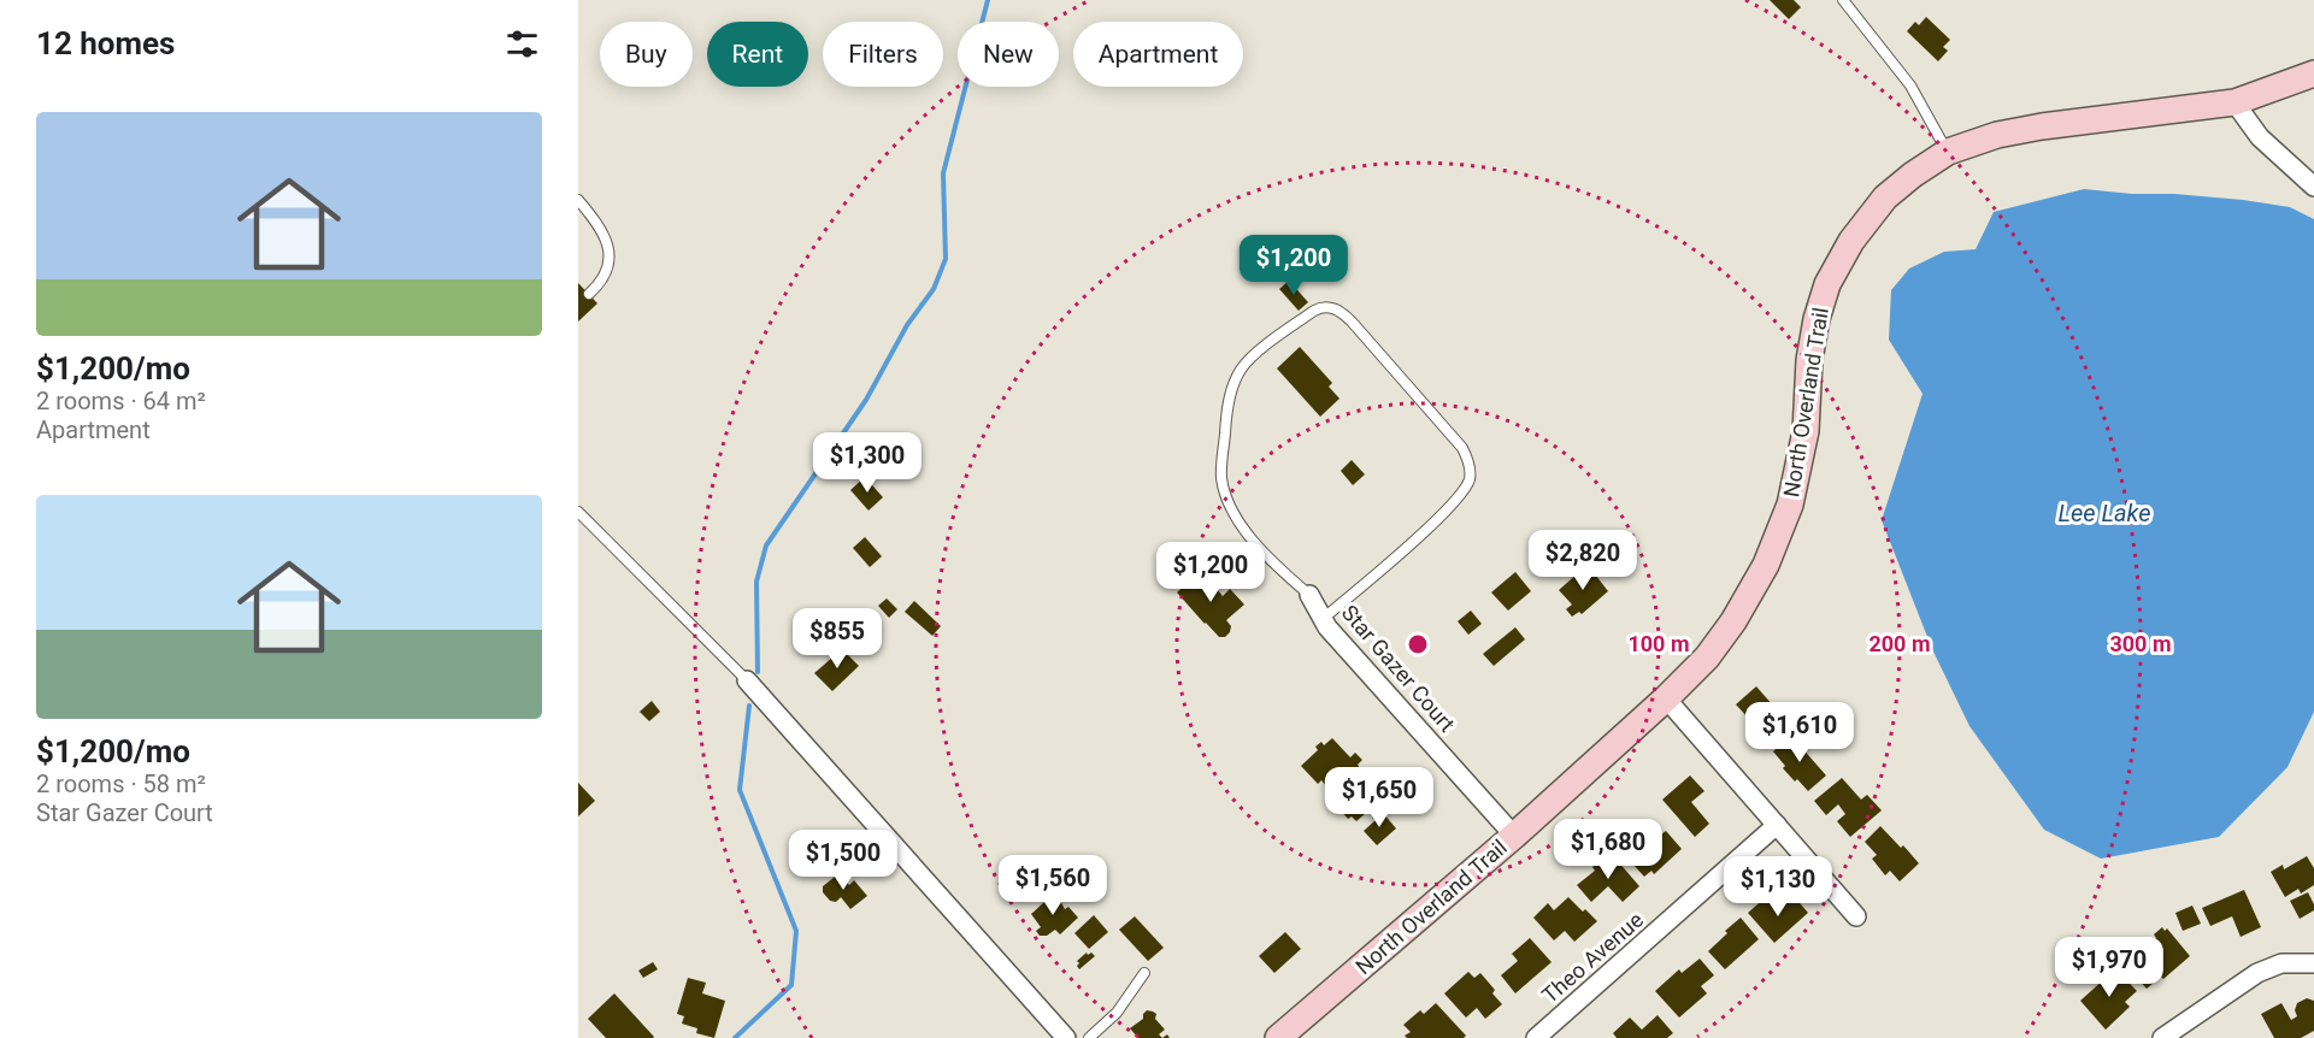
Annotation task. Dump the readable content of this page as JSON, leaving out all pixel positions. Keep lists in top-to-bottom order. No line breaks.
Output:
{"streets":{"main road":["North Overland Trail"],"street":["Star Gazer Court","Theo Avenue"]},"crossings":[["North Overland Trail","Star Gazer Court"]],"water":["Lee Lake"],"page":{"heading":"12 homes","chip":["Buy","Rent","Filters","New","Apartment"],"list":[{"name":"$1,200/mo","note":"2 rooms · 64 m² · Apartment"},{"name":"$1,200/mo","note":"2 rooms · 58 m² · Star Gazer Court"}],"price":["$1,200","$1,300","$2,820","$1,200","$855","$1,610","$1,650","$1,680","$1,500","$1,560","$1,130","$1,970"]},"rings":["100 m","200 m","300 m"]}
